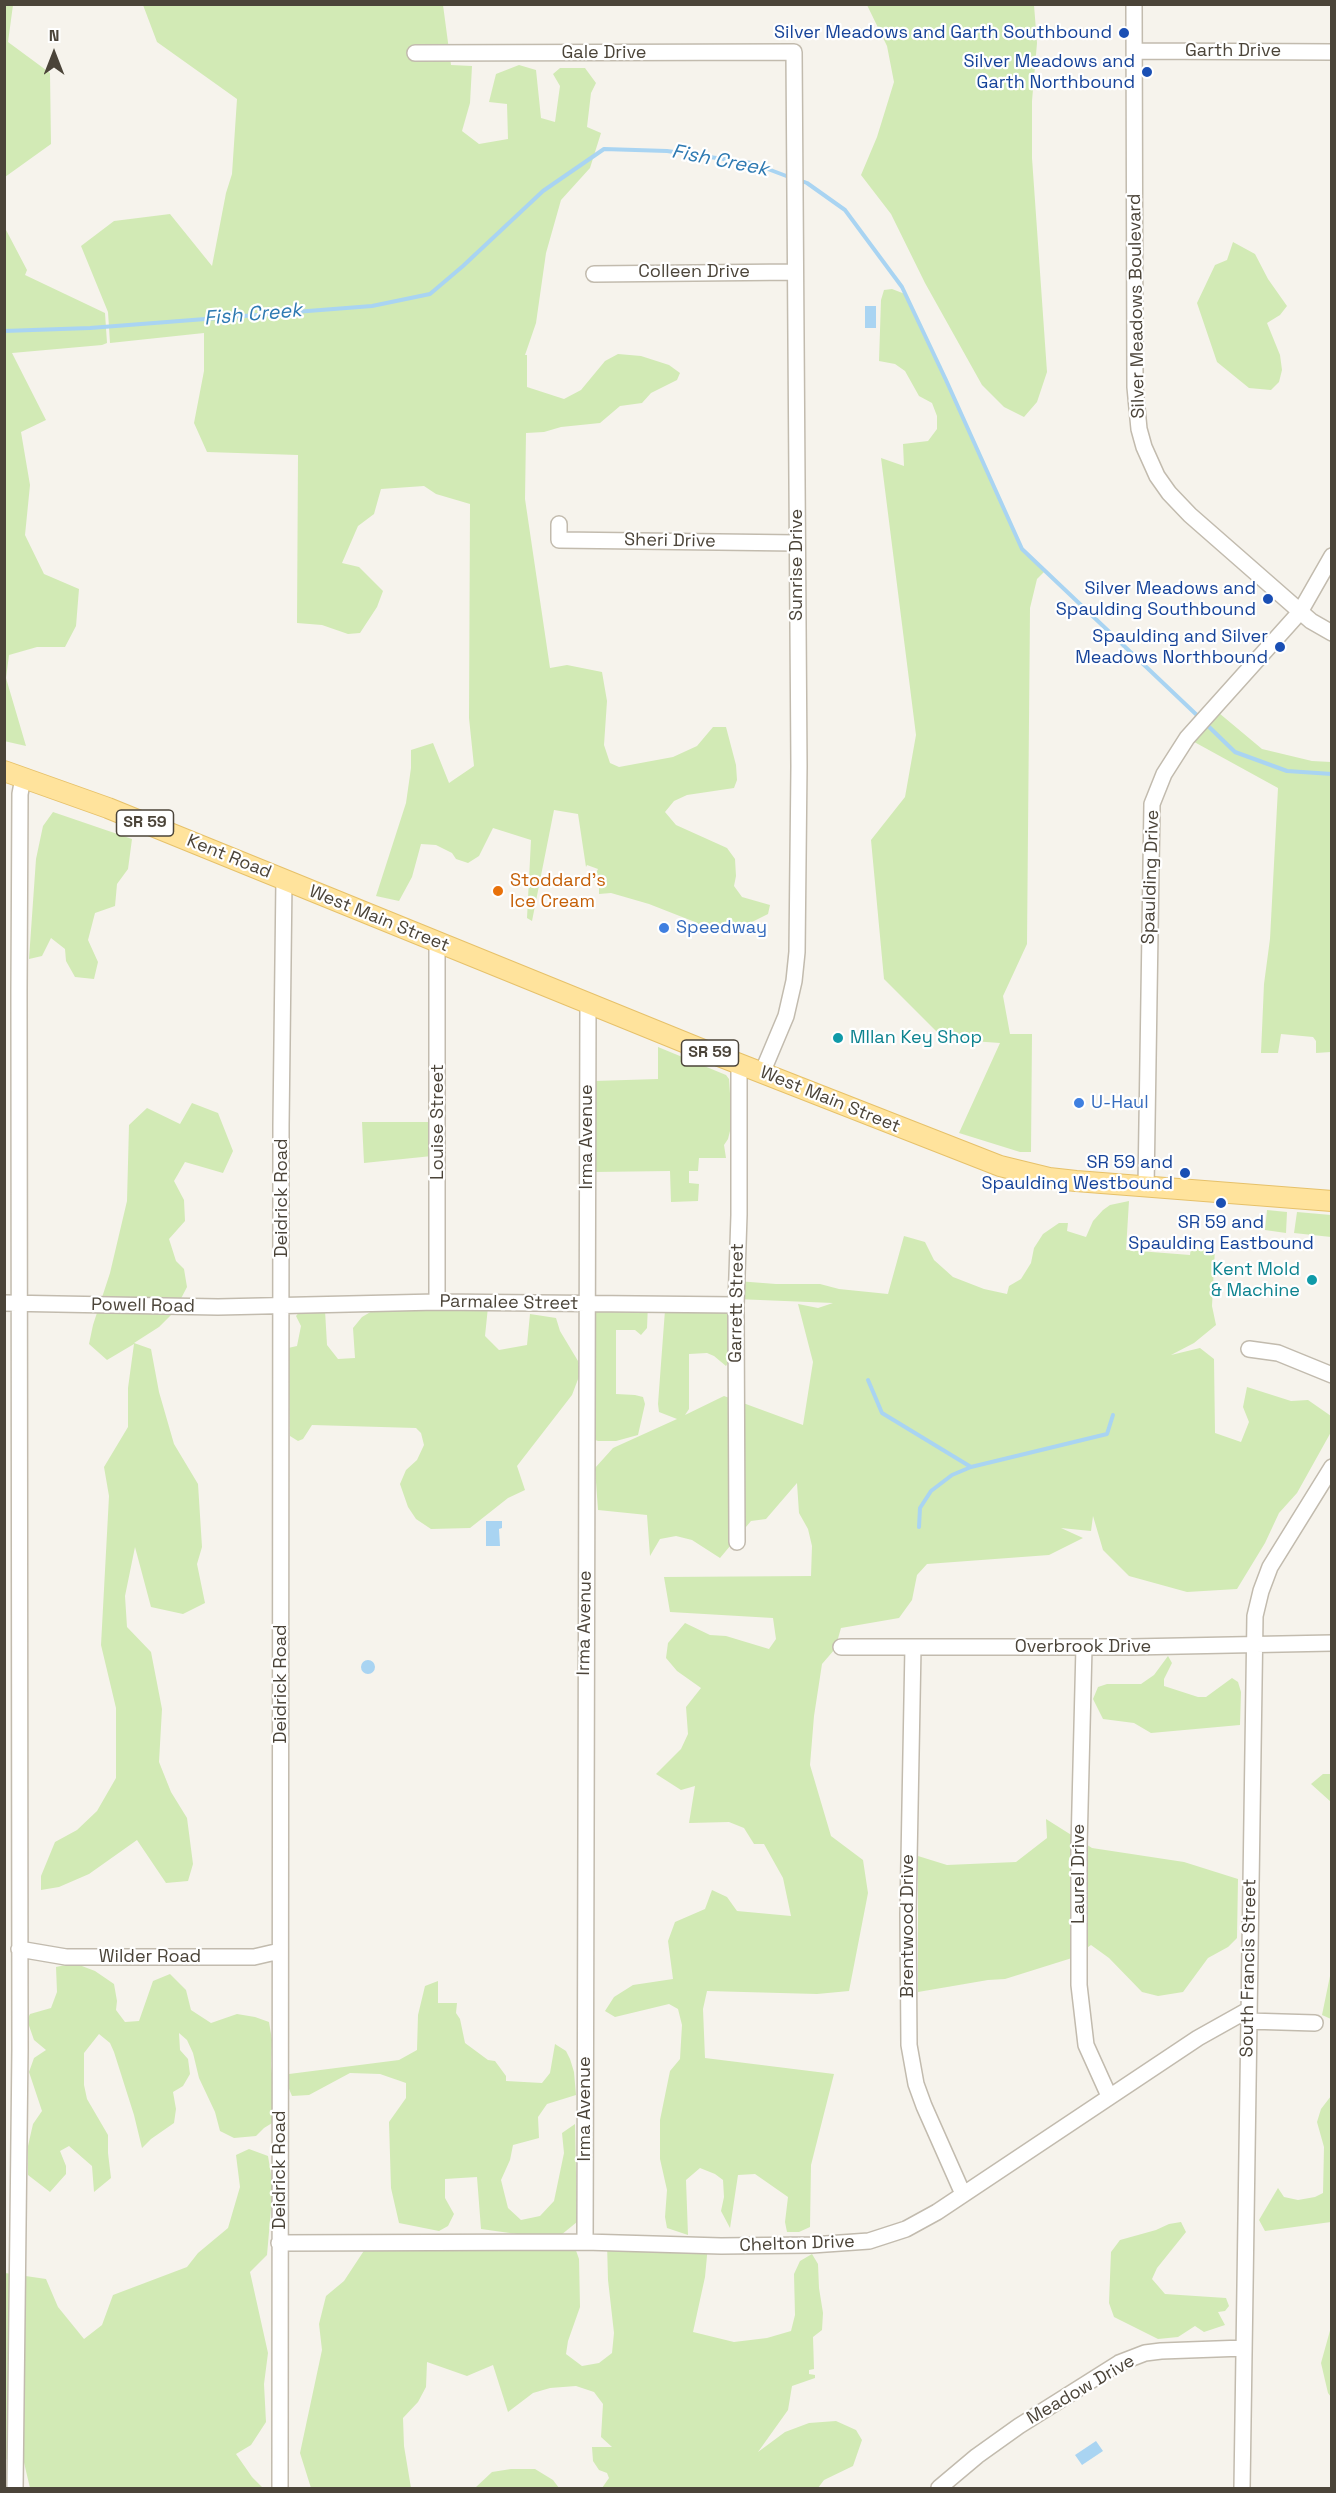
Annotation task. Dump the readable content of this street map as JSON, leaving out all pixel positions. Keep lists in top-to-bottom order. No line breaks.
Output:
{"streets":{"main road":["SR 59","Kent Road","West Main Street"],"street":["Garth Drive","Gale Drive","Colleen Drive","Silver Meadows Boulevard","Sheri Drive","Sunrise Drive","Spaulding Drive","Louise Street","Irma Avenue","Deidrick Road","Parmalee Street","Garrett Street","Powell Road","Overbrook Drive","Laurel Drive","Brentwood Drive","Wilder Road","South Francis Street","Chelton Drive","Meadow Drive"]},"crossings":[["Garth Drive","Silver Meadows Boulevard"],["Gale Drive","Sunrise Drive"],["Colleen Drive","Sunrise Drive"],["Silver Meadows Boulevard","Spaulding Drive"],["Sheri Drive","Sunrise Drive"],["Sunrise Drive","West Main Street"],["Kent Road","West Main Street"],["Kent Road","Deidrick Road"],["Spaulding Drive","West Main Street"],["West Main Street","Louise Street"],["West Main Street","Irma Avenue"],["West Main Street","Deidrick Road"],["West Main Street","Garrett Street"],["Louise Street","Parmalee Street"],["Irma Avenue","Parmalee Street"],["Irma Avenue","Chelton Drive"],["Deidrick Road","Parmalee Street"],["Deidrick Road","Powell Road"],["Deidrick Road","Wilder Road"],["Deidrick Road","Chelton Drive"],["Parmalee Street","Garrett Street"],["Parmalee Street","Powell Road"],["Overbrook Drive","Laurel Drive"],["Overbrook Drive","Brentwood Drive"],["Overbrook Drive","South Francis Street"],["Laurel Drive","Chelton Drive"],["Brentwood Drive","Chelton Drive"],["South Francis Street","Chelton Drive"],["South Francis Street","Meadow Drive"]],"water":["Fish Creek"],"places":["Silver Meadows and Garth Southbound","Silver Meadows and Garth Northbound","Silver Meadows and Spaulding Southbound","Spaulding and Silver Meadows Northbound","Stoddard's Ice Cream","Speedway","MIlan Key Shop","U-Haul","SR 59 and Spaulding Westbound","SR 59 and Spaulding Eastbound","Kent Mold & Machine"],"north":"top"}
